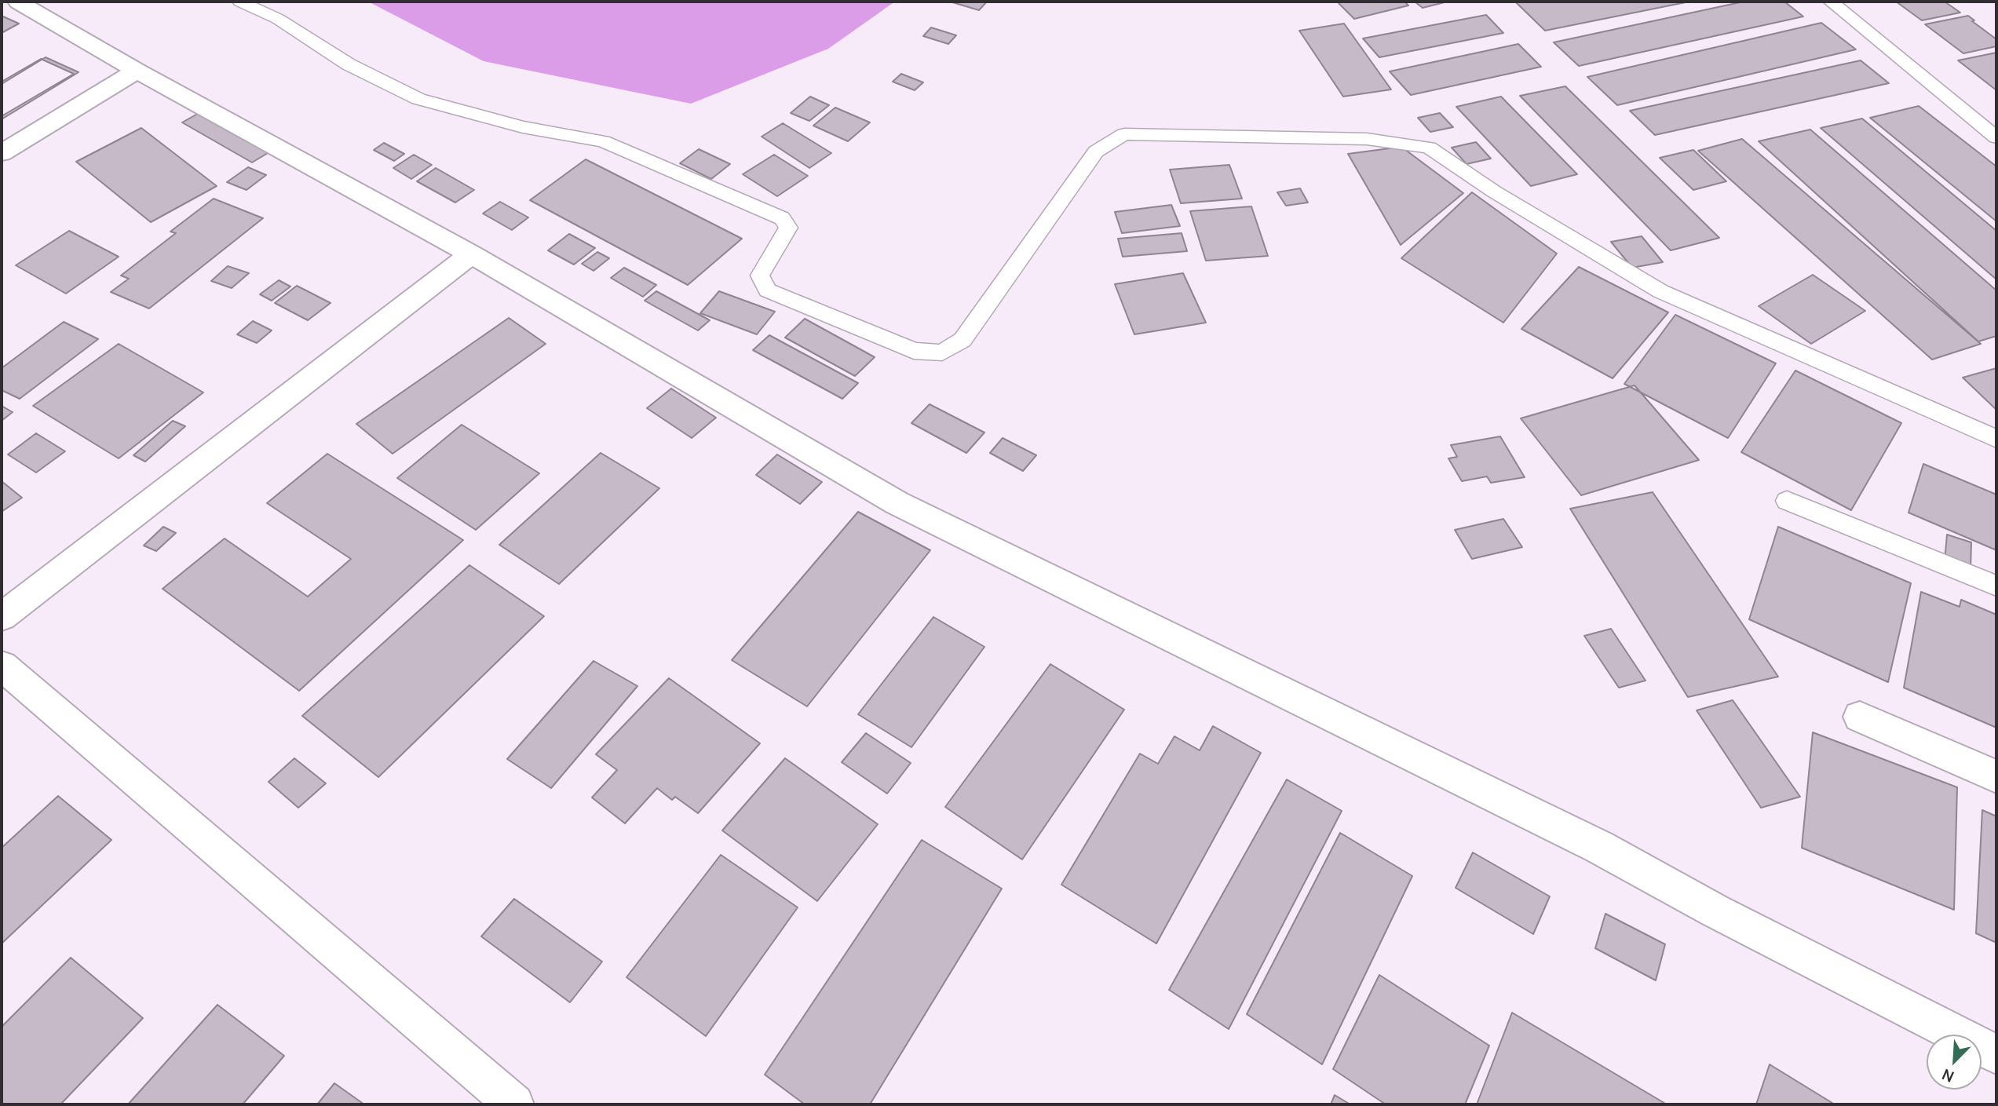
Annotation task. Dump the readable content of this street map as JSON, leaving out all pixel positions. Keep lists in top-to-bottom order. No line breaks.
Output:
{"north":"bottom left"}
